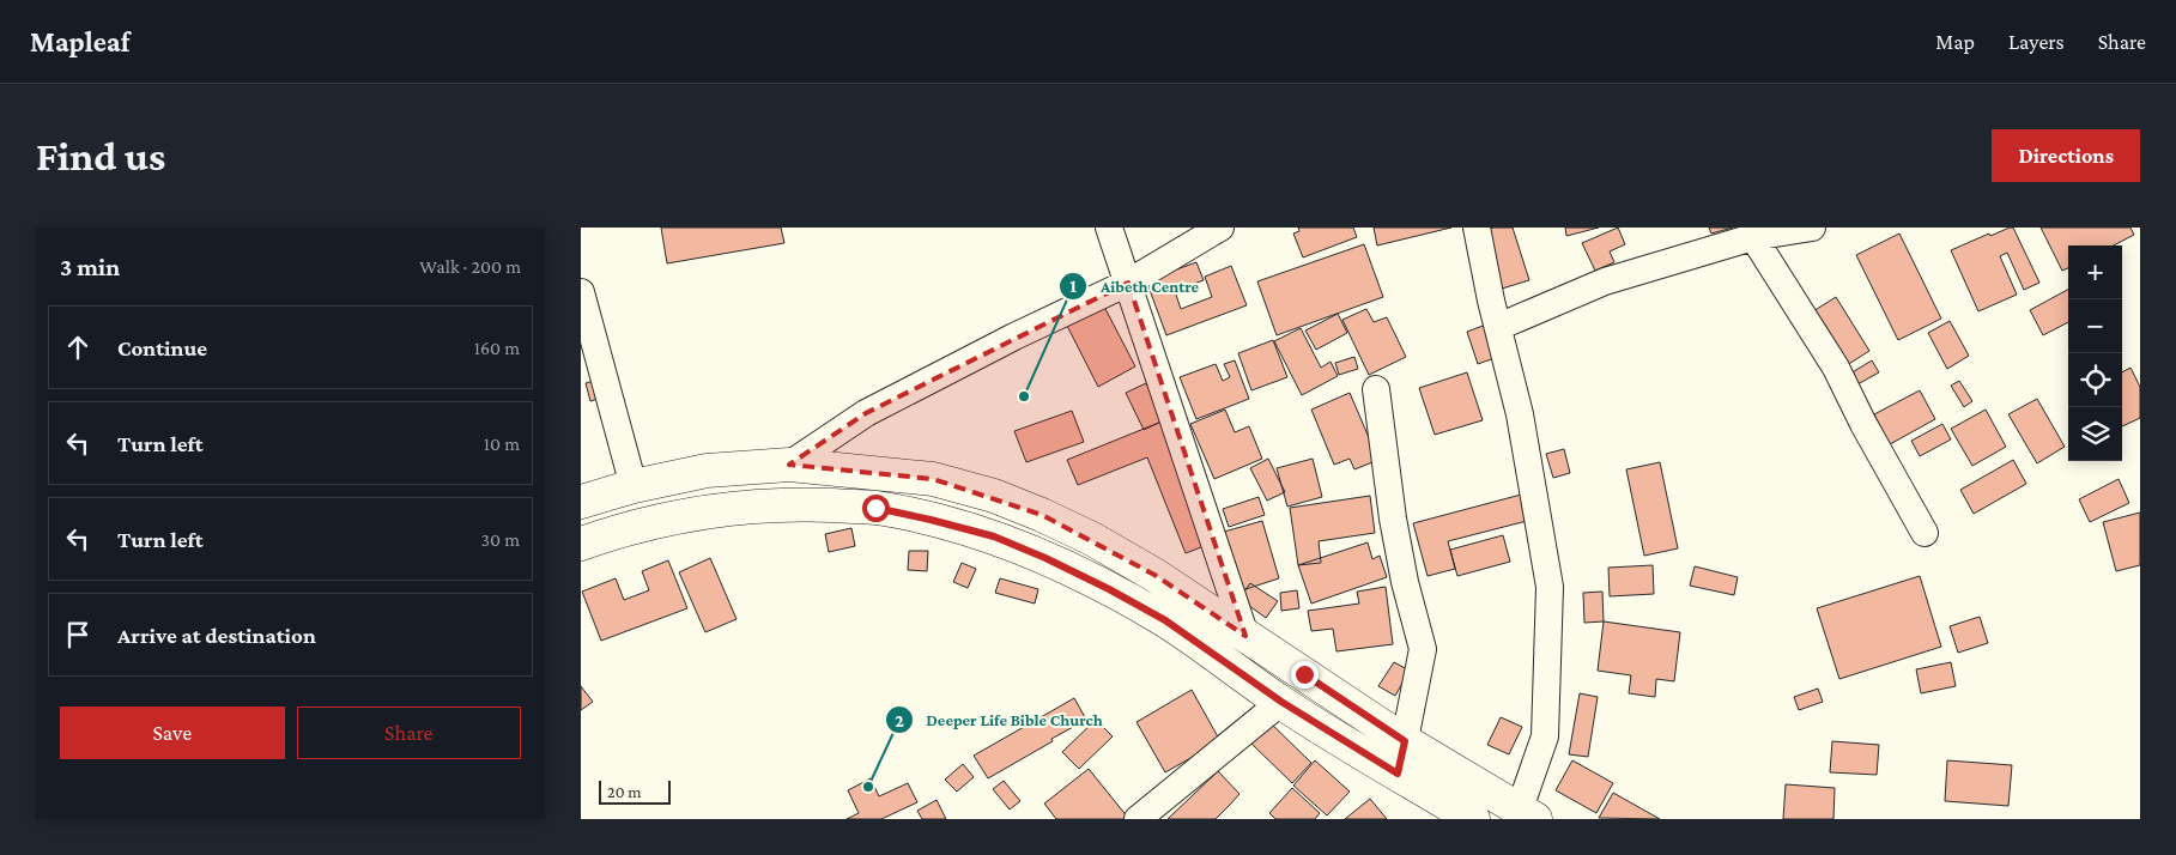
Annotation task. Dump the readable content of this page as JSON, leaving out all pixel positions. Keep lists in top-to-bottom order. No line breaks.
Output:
{"places":["Aibeth Centre","Deeper Life Bible Church"],"scale_bar":"20 m","page":{"header":"Mapleaf","nav":["Map","Layers","Share"],"buttons":["Directions",["Save","Share"]],"title":"Find us","heading":["3 min","Walk · 200 m"],"map_buttons":["+","−"],"list":[["Continue","160 m"],["Turn left","10 m"],["Turn left","30 m"],"Arrive at destination"],"scale":"20 m"}}
